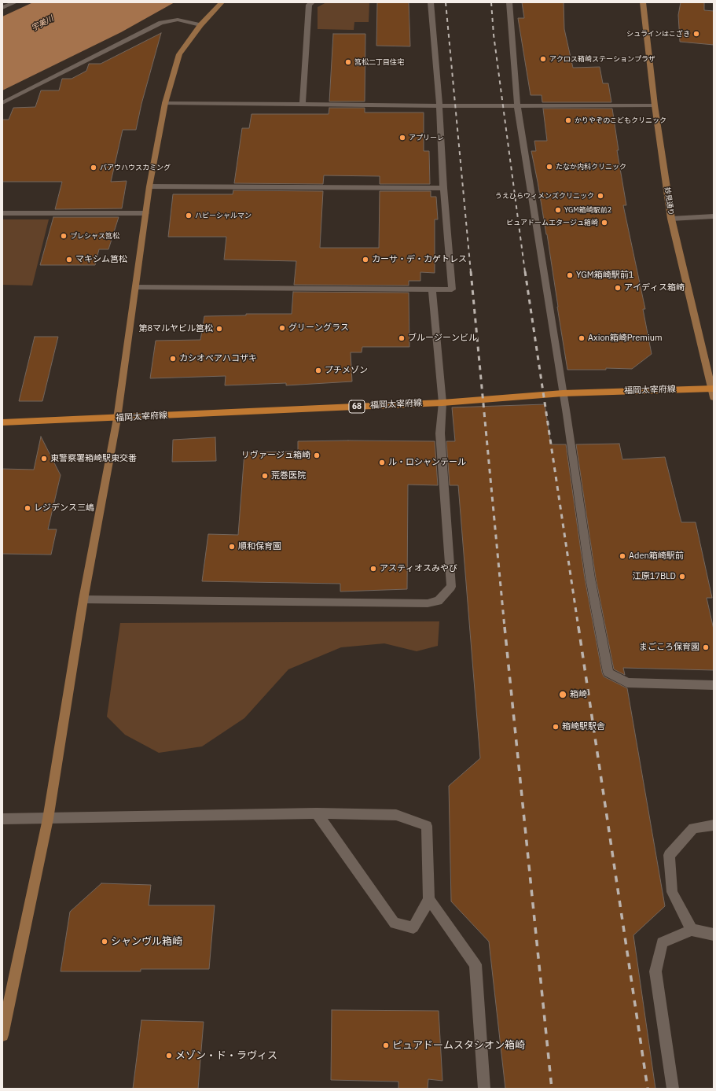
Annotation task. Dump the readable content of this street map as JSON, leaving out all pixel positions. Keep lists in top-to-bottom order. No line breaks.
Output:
{"streets":{"main road":["福岡太宰府線","68"],"street":["妙見通り"]},"crossings":[["妙見通り","福岡太宰府線"]],"water":["宇美川"],"places":["シュラインはこざき","アクロス箱崎ステーションプラザ","筥松二丁目住宅","かりやぞのこどもクリニック","アプリーレ","たなか内科クリニック","バアウハウスカミング","うえひらウィメンズクリニック","YGM箱崎駅前2","ハピーシャルマン","ピュアドームエタージュ箱崎","プレシャス筥松","マキシム筥松","カーサ・デ・カゲトレス","YGM箱崎駅前1","アイディス箱崎","グリーングラス","第8マルヤビル筥松","ブルージーンビル","Axion箱崎Premium","カシオペアハコザキ","プチメゾン","リヴァージュ箱崎","東警察署箱崎駅東交番","ル・ロシャンテール","荒巻医院","レジデンス三嶋","順和保育園","Aden箱崎駅前","アスティオスみやび","江原17BLD","まごころ保育園","箱崎","箱崎駅駅舎","シャンヴル箱崎","ピュアドームスタシオン箱崎","メゾン・ド・ラヴィス"]}
